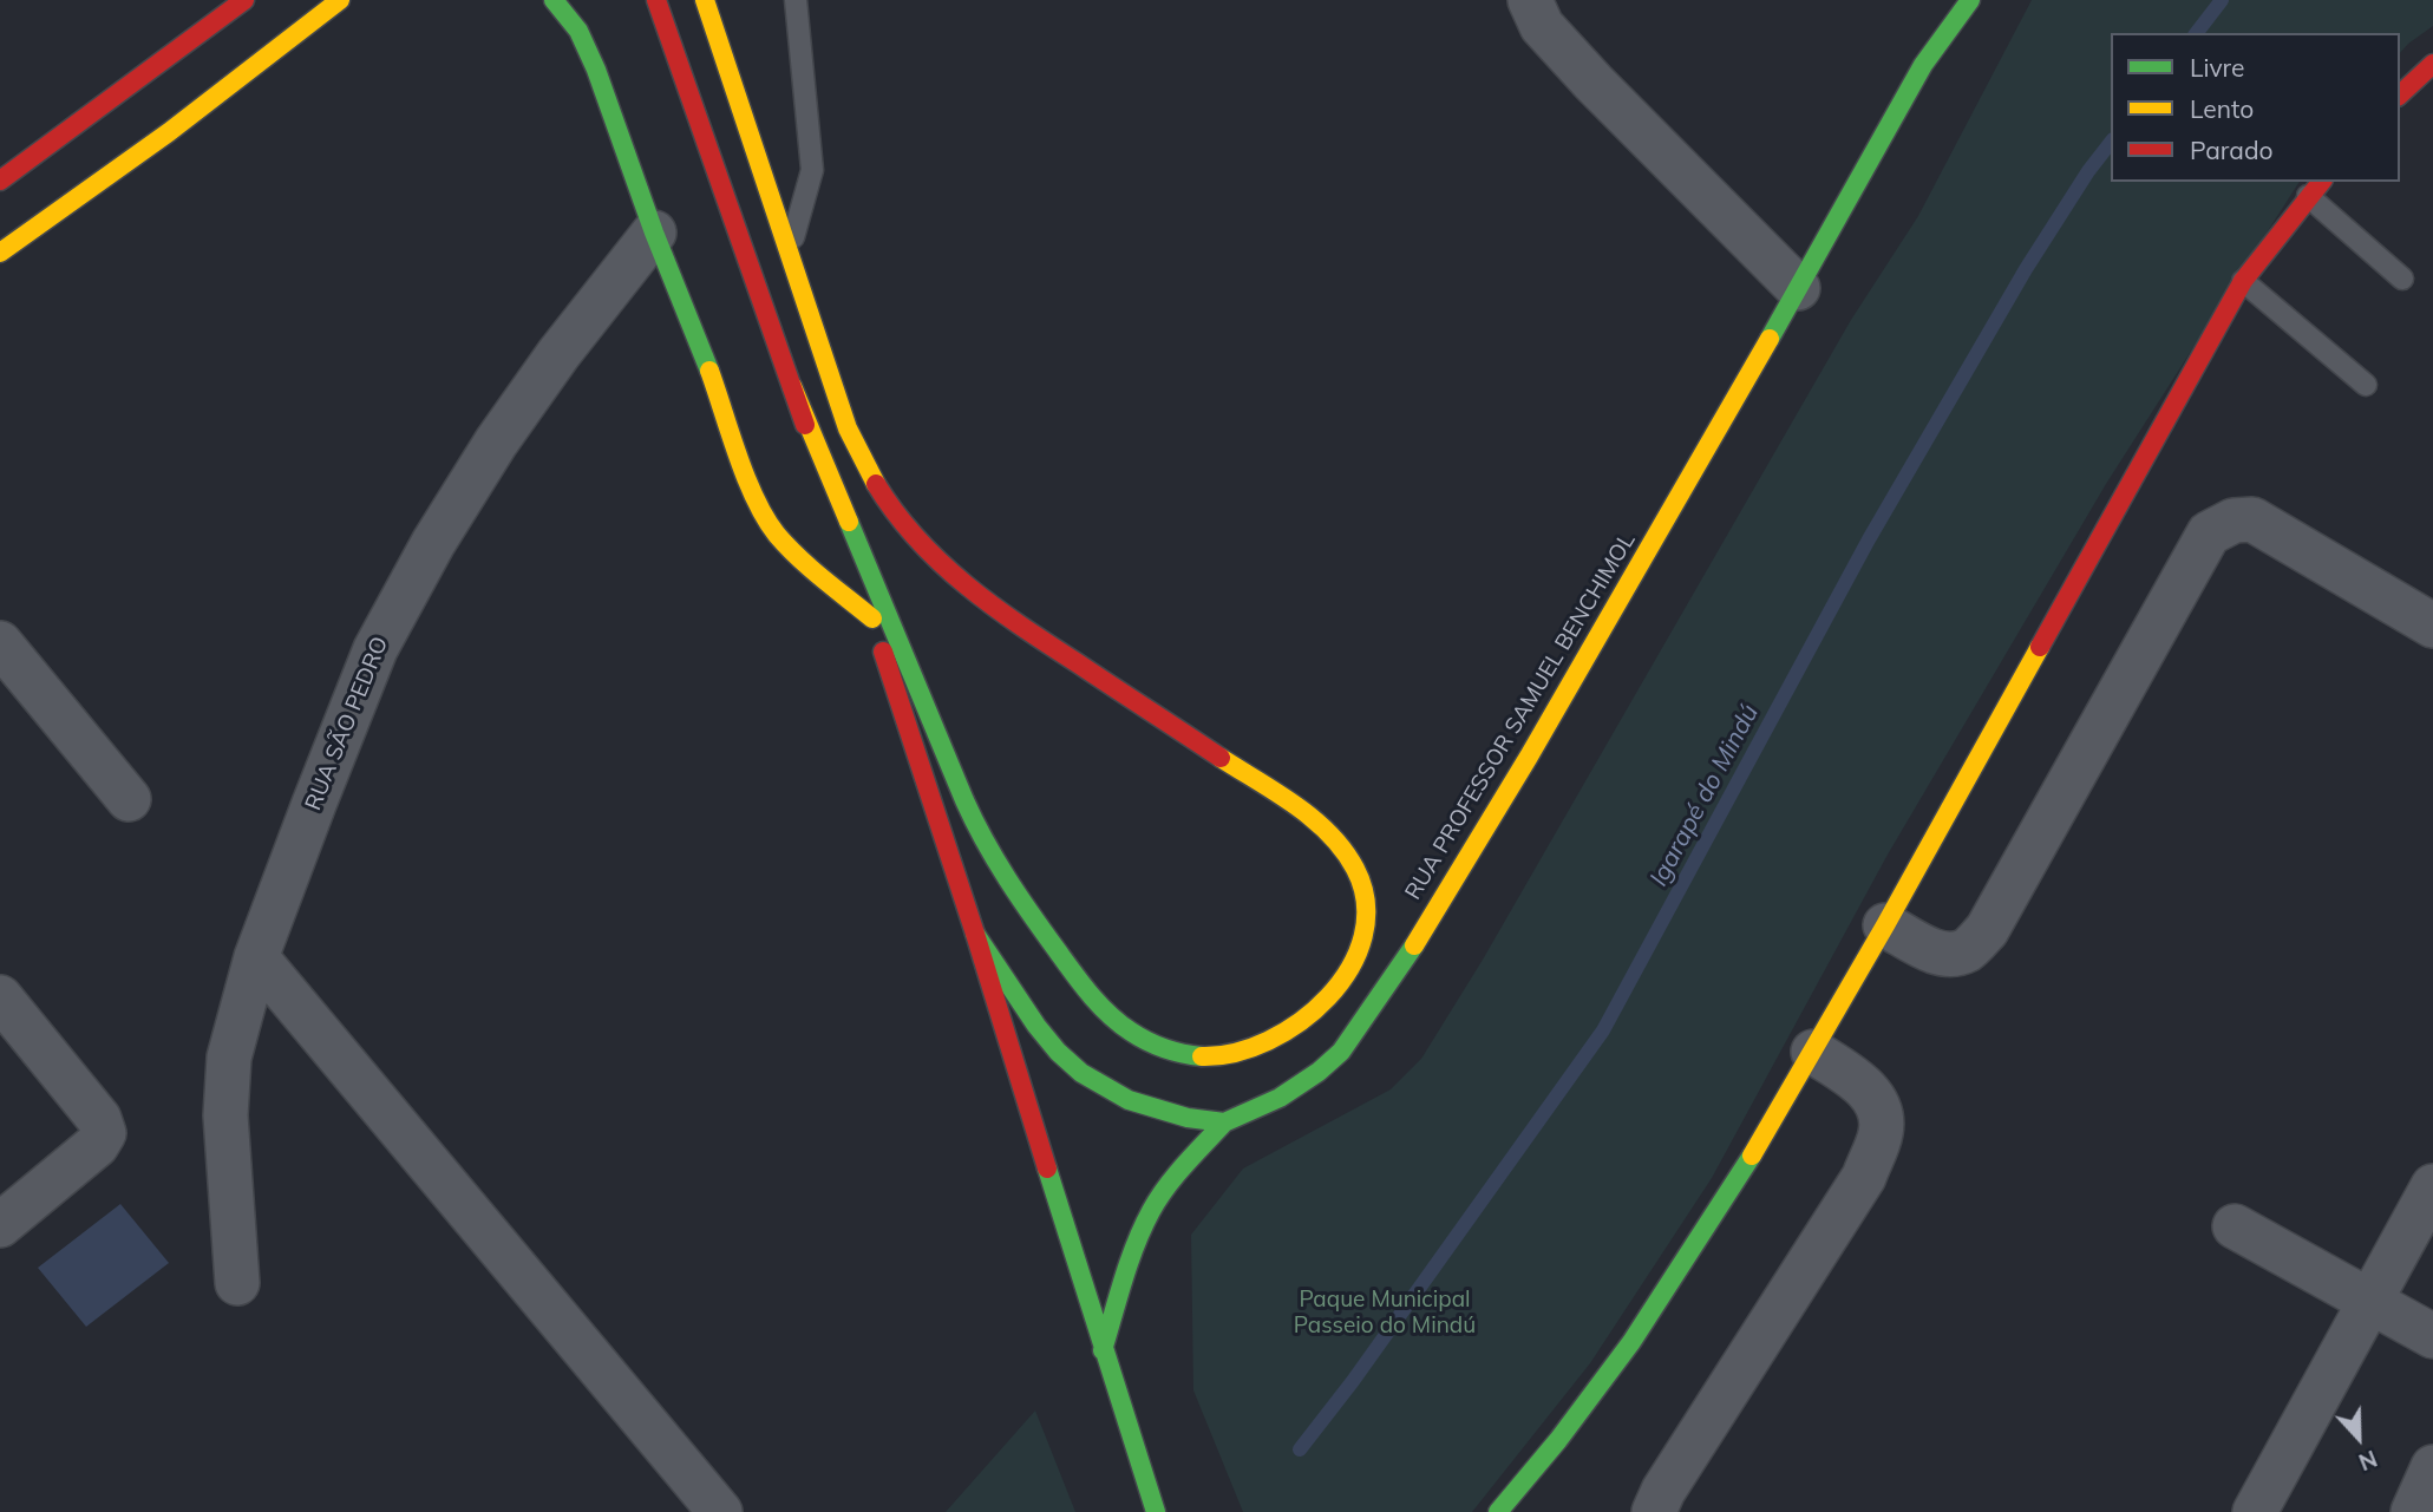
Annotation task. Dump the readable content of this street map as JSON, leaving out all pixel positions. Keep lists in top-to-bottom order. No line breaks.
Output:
{"streets":{"main road":["RUA PROFESSOR SAMUEL BENCHIMOL"],"street":["RUA SÃO PEDRO"]},"water":["Igarapé do Mindú"],"parks":["Paque Municipal Passeio do Mindú"],"legend":["Livre","Lento","Parado"],"north":"bottom"}
